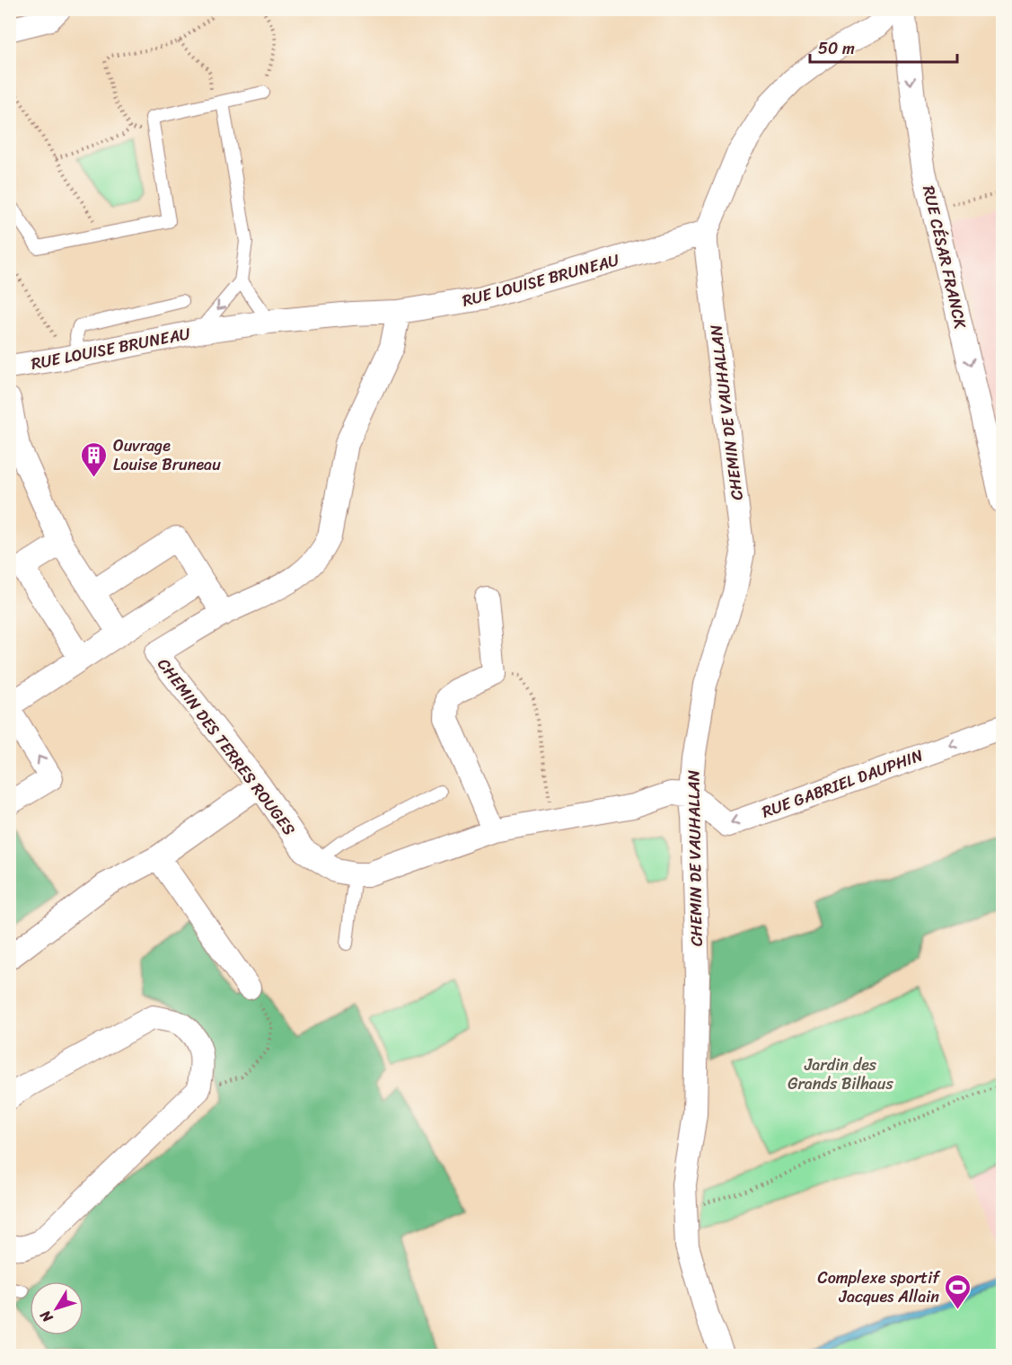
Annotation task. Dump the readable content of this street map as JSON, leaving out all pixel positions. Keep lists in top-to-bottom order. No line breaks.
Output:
{"streets":{"street":["RUE CÉSAR FRANCK","RUE LOUISE BRUNEAU","CHEMIN DE VAUHALLAN","CHEMIN DES TERRES ROUGES","RUE GABRIEL DAUPHIN"]},"crossings":[["RUE LOUISE BRUNEAU","CHEMIN DE VAUHALLAN"],["RUE LOUISE BRUNEAU","CHEMIN DES TERRES ROUGES"],["CHEMIN DE VAUHALLAN","CHEMIN DES TERRES ROUGES"],["CHEMIN DE VAUHALLAN","RUE GABRIEL DAUPHIN"],["CHEMIN DES TERRES ROUGES","RUE GABRIEL DAUPHIN"]],"one_way":["RUE CÉSAR FRANCK","RUE GABRIEL DAUPHIN"],"parks":["Jardin des Grands Bilhaus"],"places":{"building":["Ouvrage Louise Bruneau"],"sports":["Complexe sportif Jacques Allain"]},"scale_bar":"50 m","north":"bottom left"}
